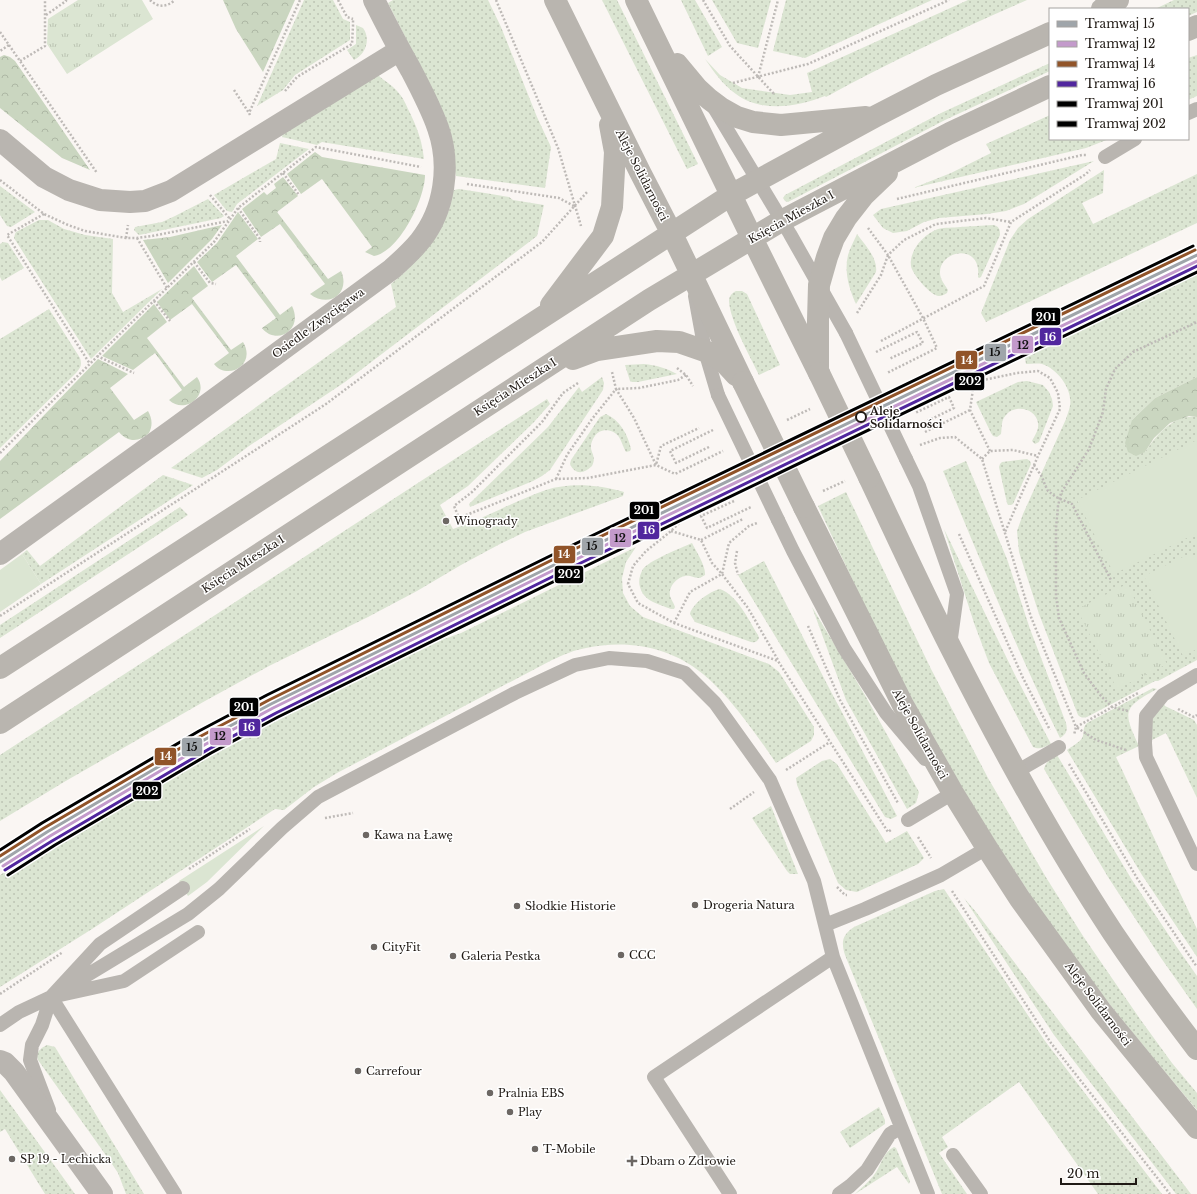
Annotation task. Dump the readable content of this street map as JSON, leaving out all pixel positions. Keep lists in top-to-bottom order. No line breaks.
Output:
{"streets":{"street":["Aleje Solidarności","Księcia Mieszka I","Osiedle Zwycięstwa"]},"crossings":[["Aleje Solidarności","Księcia Mieszka I"]],"places":{"other":["Aleje Solidarności","Winogrady","Kawa na Ławę","Drogeria Natura","Słodkie Historie","CityFit","CCC","Galeria Pestka","Carrefour","Pralnia EBS","Play","T-Mobile","SP 19 - Lechicka"],"health":["Dbam o Zdrowie"]},"lines":["tram line 201","tram line 14","tram line 15","tram line 12","tram line 16","tram line 202"],"legend":["Tramwaj 15","Tramwaj 12","Tramwaj 14","Tramwaj 16","Tramwaj 201","Tramwaj 202"],"scale_bar":"20 m"}
